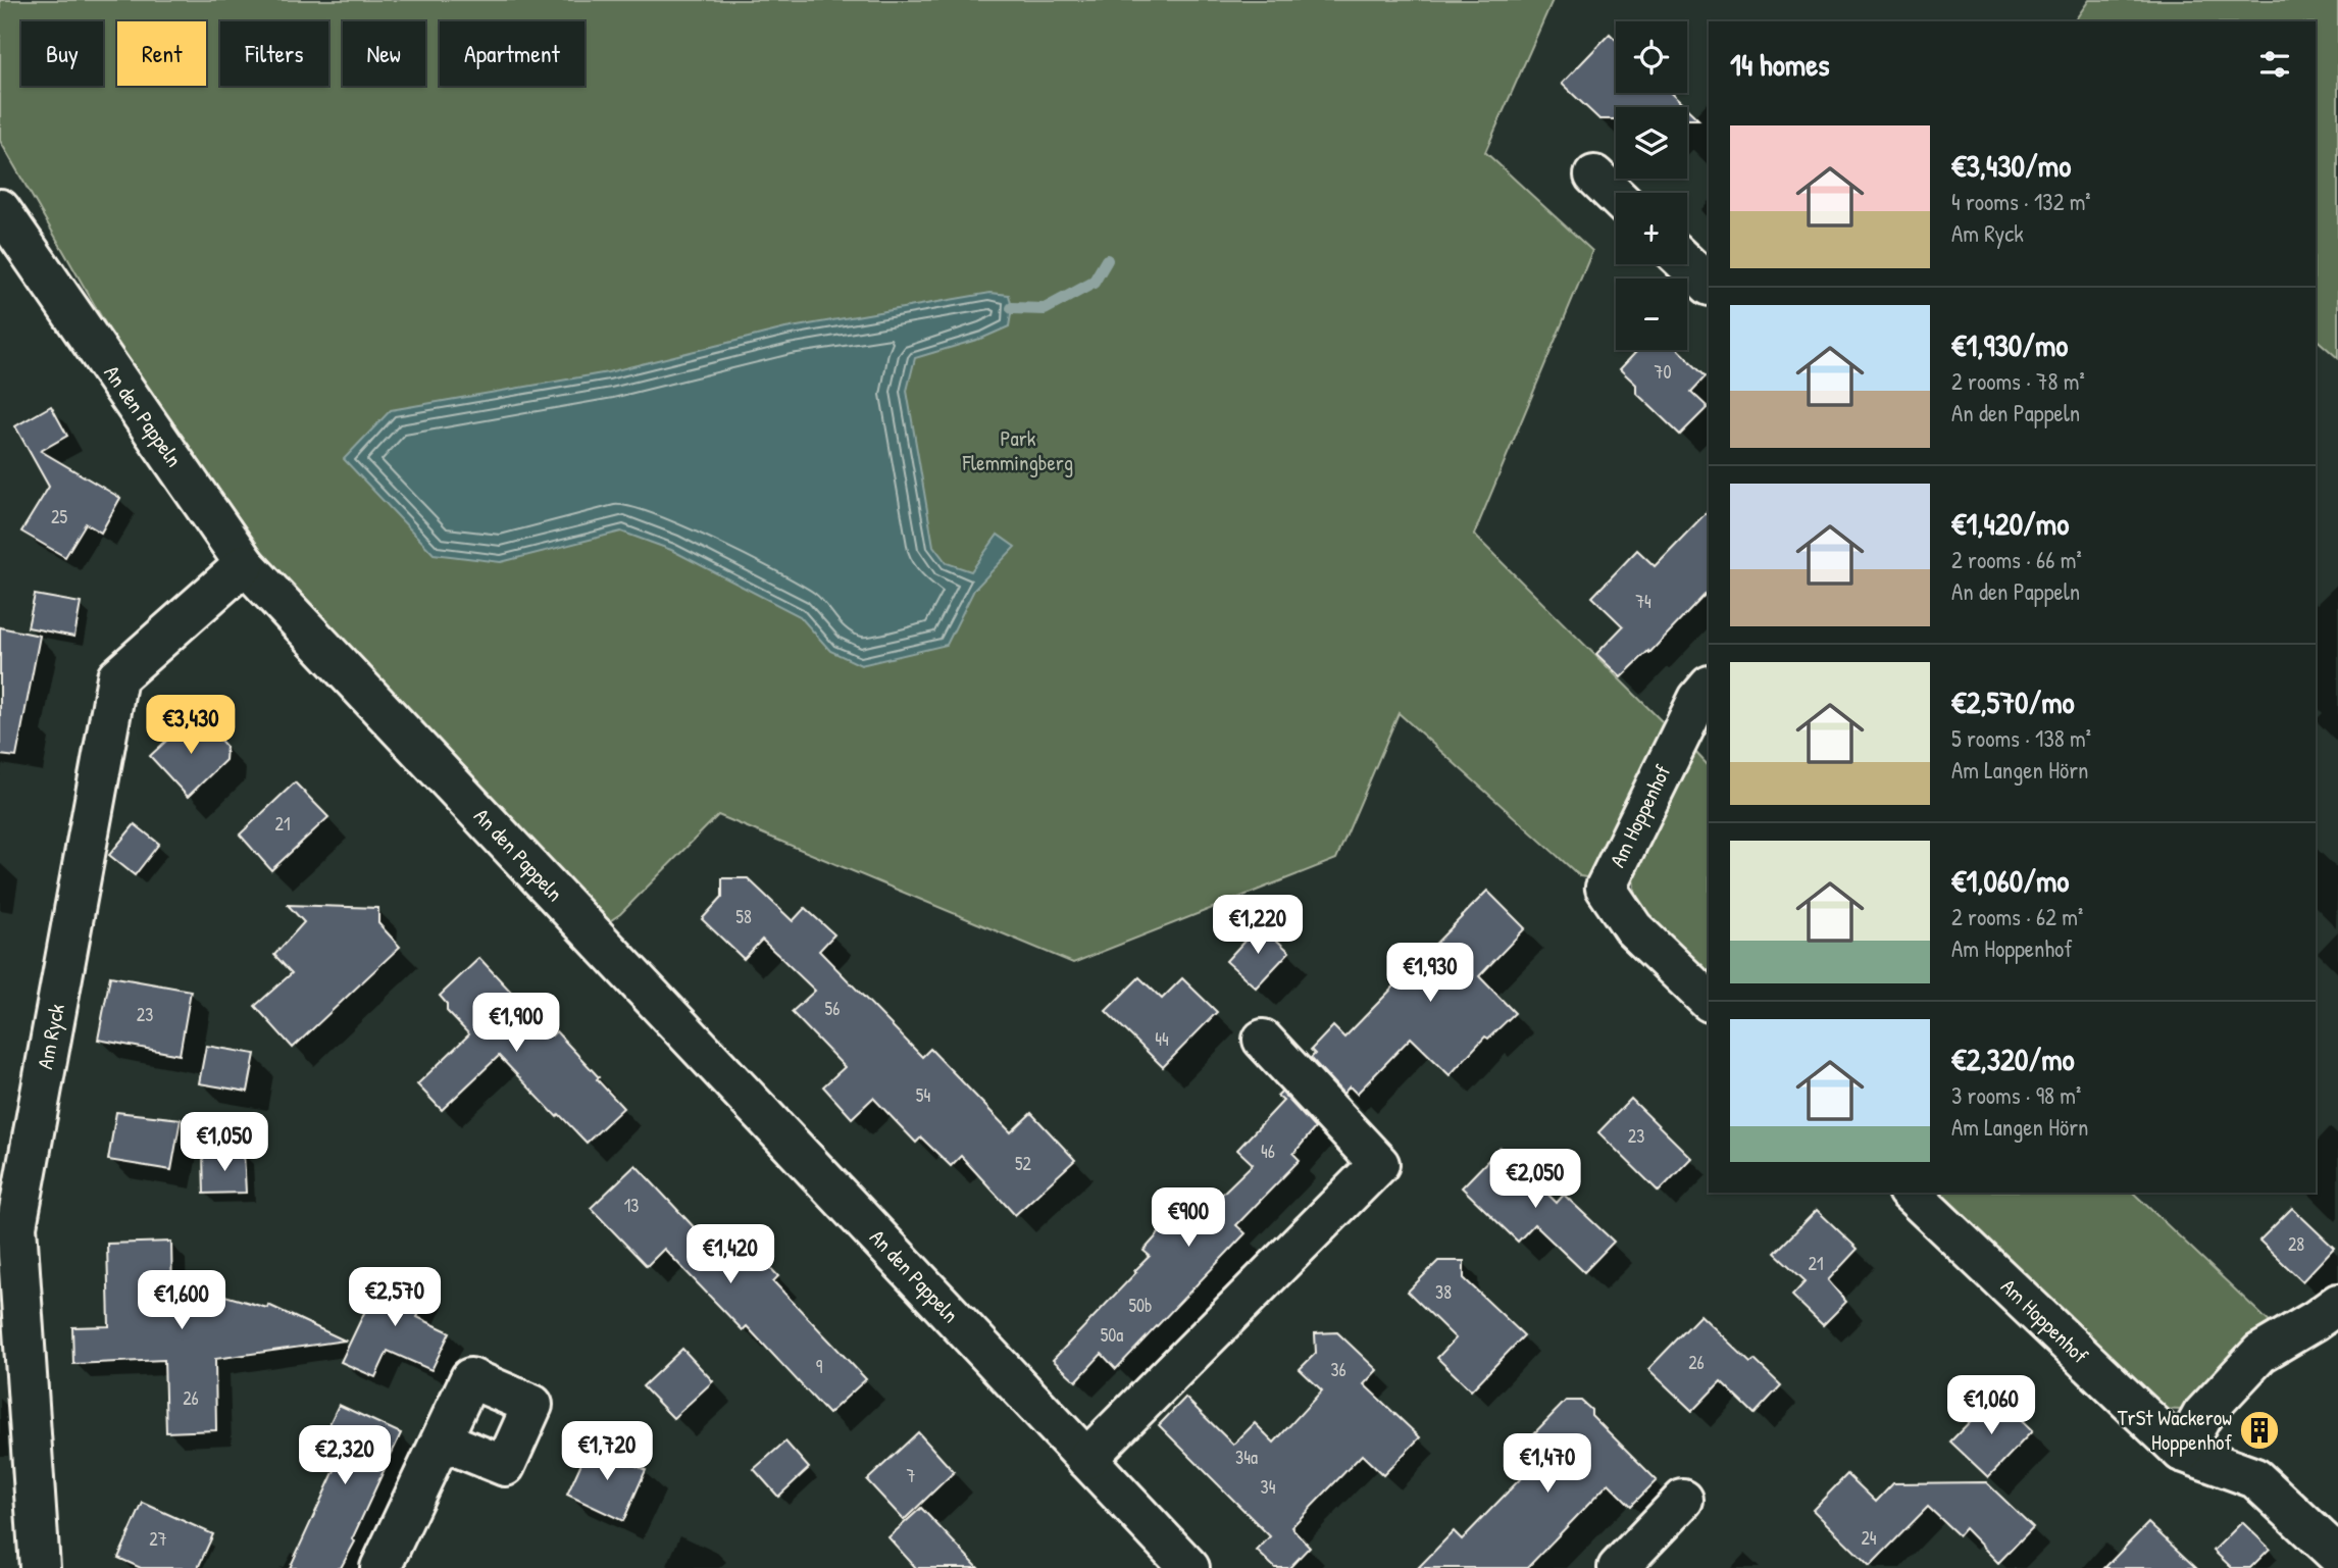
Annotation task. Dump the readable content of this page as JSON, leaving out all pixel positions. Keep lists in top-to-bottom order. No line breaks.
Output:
{"streets":{"street":["An den Pappeln","Am Hoppenhof","Am Ryck"]},"crossings":[["An den Pappeln","Am Ryck"]],"parks":["Park Flemmingberg"],"places":{"building":["TrSt Wackerow Hoppenhof"]},"house_numbers":["70","25","74","21","58","56","23","44","54","23","46","52","13","28","21","38","50b","50a","26","9","36","26","34a","7","34","24","27"],"page":{"map_buttons":["+","−"],"chip":["Buy","Rent","Filters","New","Apartment"],"heading":"14 homes","list":[{"name":"€3,430/mo","note":"4 rooms · 132 m² · Am Ryck"},{"name":"€1,930/mo","note":"2 rooms · 78 m² · An den Pappeln"},{"name":"€1,420/mo","note":"2 rooms · 66 m² · An den Pappeln"},{"name":"€2,570/mo","note":"5 rooms · 138 m² · Am Langen Hörn"},{"name":"€1,060/mo","note":"2 rooms · 62 m² · Am Hoppenhof"},{"name":"€2,320/mo","note":"3 rooms · 98 m² · Am Langen Hörn"}],"price":["€3,430","€1,220","€1,930","€1,900","€1,050","€2,050","€900","€1,420","€2,570","€1,600","€1,060","€1,720","€2,320","€1,470"]}}
